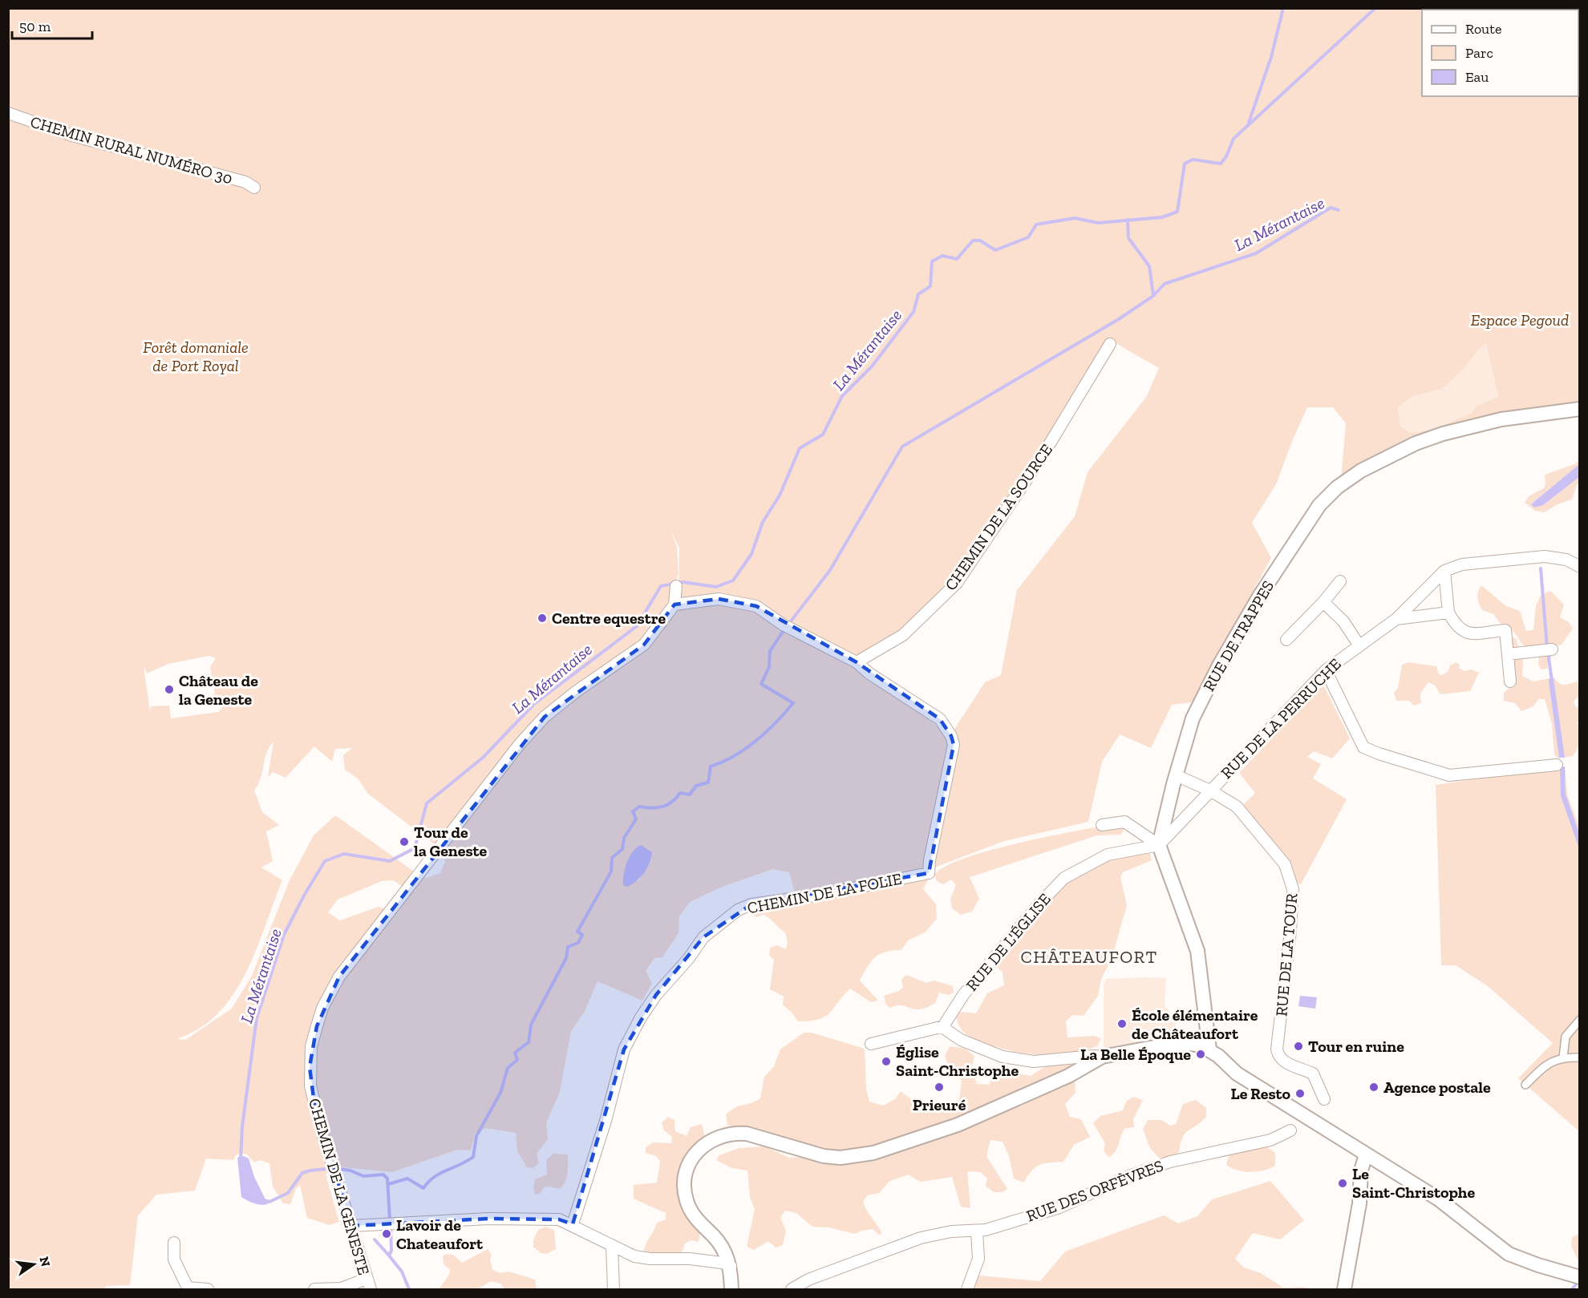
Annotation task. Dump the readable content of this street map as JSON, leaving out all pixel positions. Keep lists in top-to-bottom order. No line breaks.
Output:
{"streets":{"street":["CHEMIN RURAL NUMÉRO 30","CHEMIN DE LA SOURCE","RUE DE TRAPPES","RUE DE LA PERRUCHE","CHEMIN DE LA FOLIE","RUE DE L'ÉGLISE","RUE DE LA TOUR","CHEMIN DE LA GENESTE","RUE DES ORFÈVRES"]},"crossings":[["CHEMIN DE LA SOURCE","CHEMIN DE LA FOLIE"],["RUE DE TRAPPES","RUE DE L'ÉGLISE"],["RUE DE TRAPPES","RUE DE LA TOUR"],["RUE DE LA PERRUCHE","RUE DE LA TOUR"]],"districts":["CHÂTEAUFORT"],"water":["La Mérantaise"],"parks":["Espace Pegoud","Forêt domaniale de Port Royal"],"places":["Centre equestre","Château de la Geneste","Tour de la Geneste","École élémentaire de Châteaufort","Tour en ruine","La Belle Époque","Église Saint-Christophe","Prieuré","Agence postale","Le Resto","Le Saint-Christophe","Lavoir de Chateaufort"],"legend":["Route","Parc","Eau"],"scale_bar":"50 m","north":"right"}
